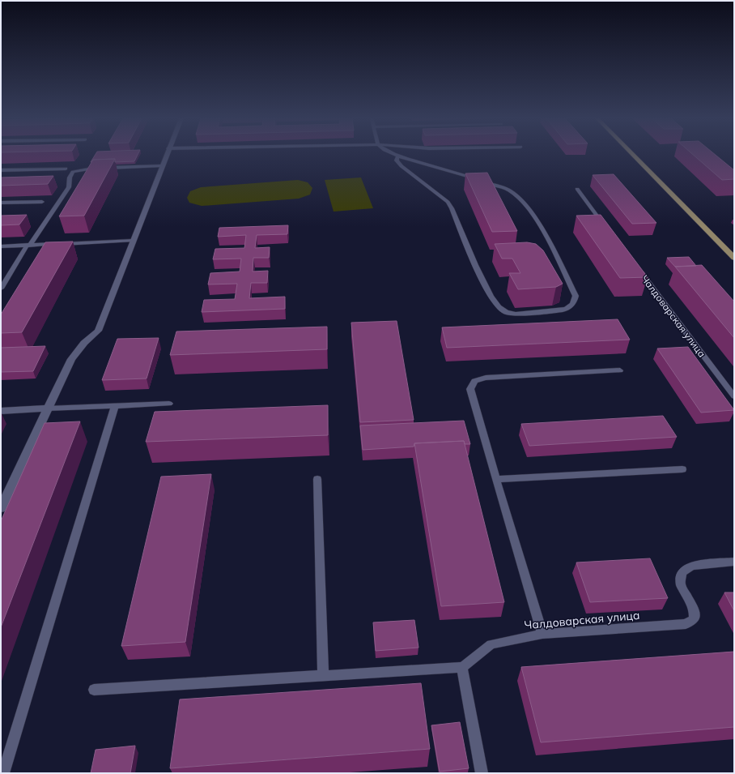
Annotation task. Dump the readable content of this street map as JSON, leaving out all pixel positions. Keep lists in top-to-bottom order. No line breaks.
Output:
{"streets":{"lane":["Чалдоварская улица"]}}
